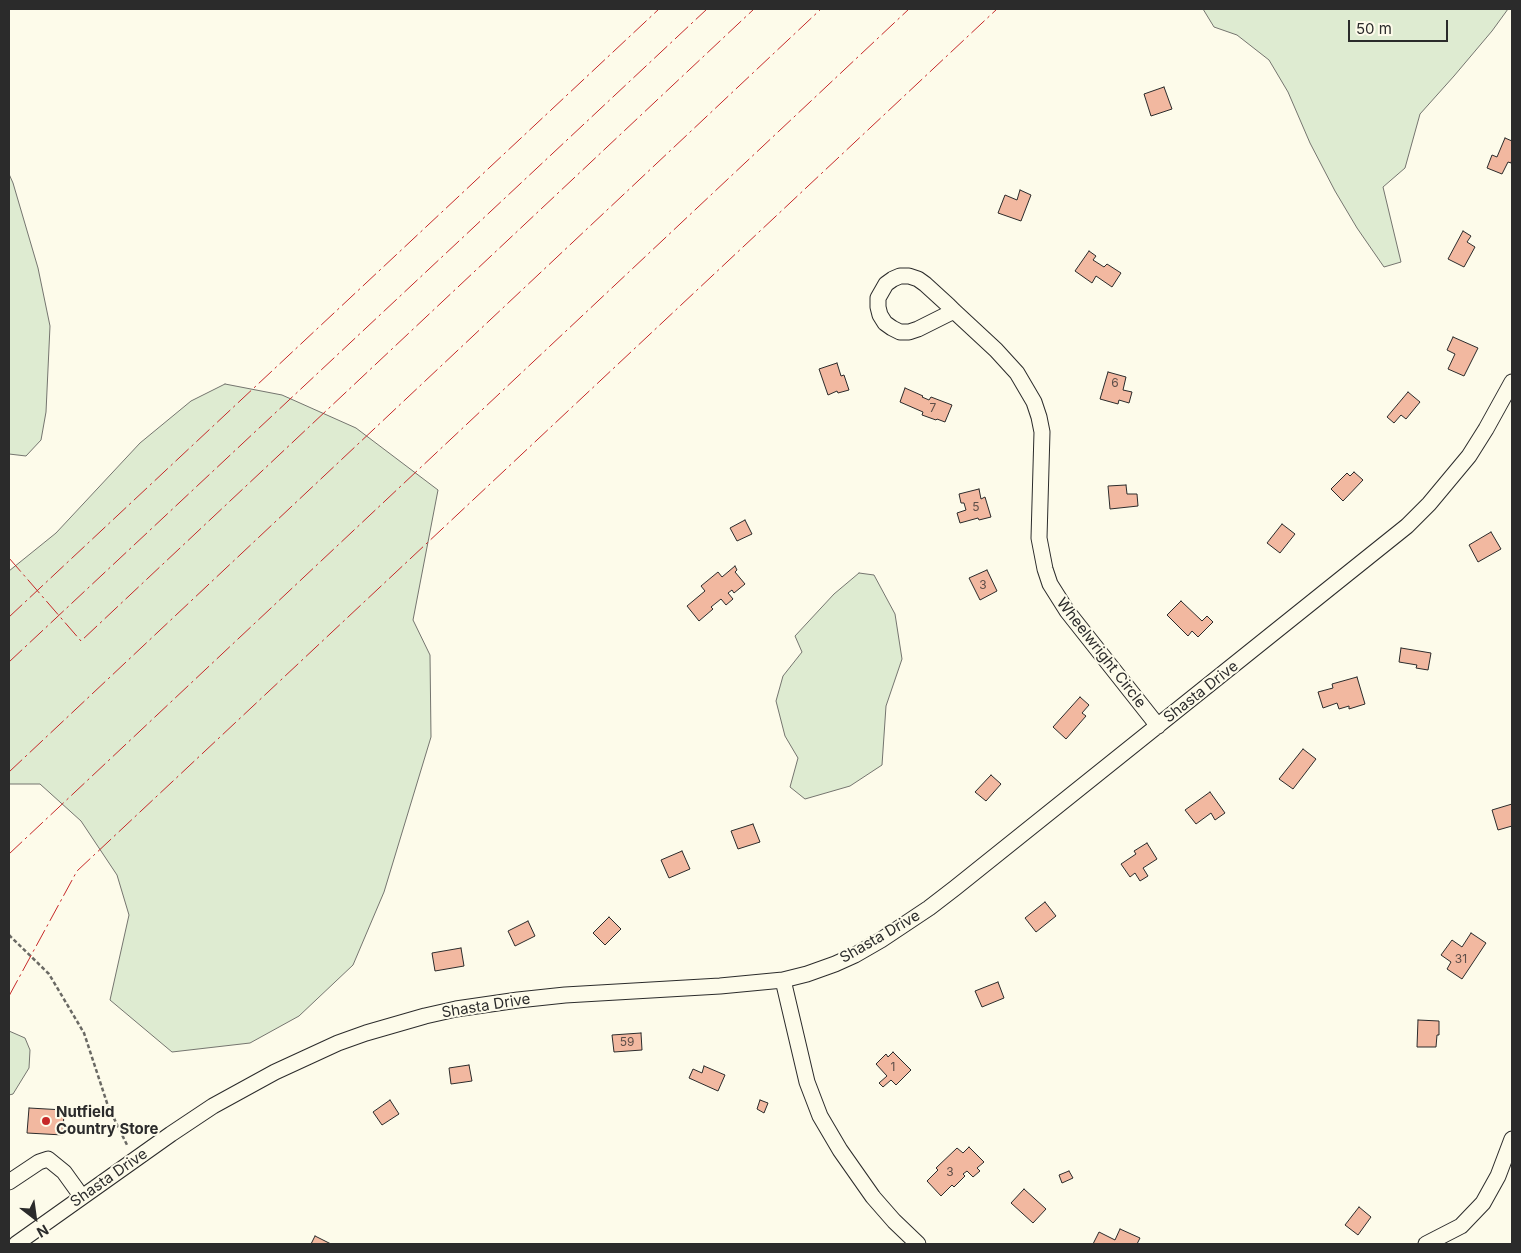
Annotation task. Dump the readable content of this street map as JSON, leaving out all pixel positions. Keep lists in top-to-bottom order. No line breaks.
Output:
{"streets":{"street":["Wheelwright Circle","Shasta Drive"]},"crossings":[["Wheelwright Circle","Shasta Drive"]],"places":["Nutfield Country Store"],"house_numbers":["6","7","5","3","31","59","1","3"],"scale_bar":"50 m","north":"bottom right"}
